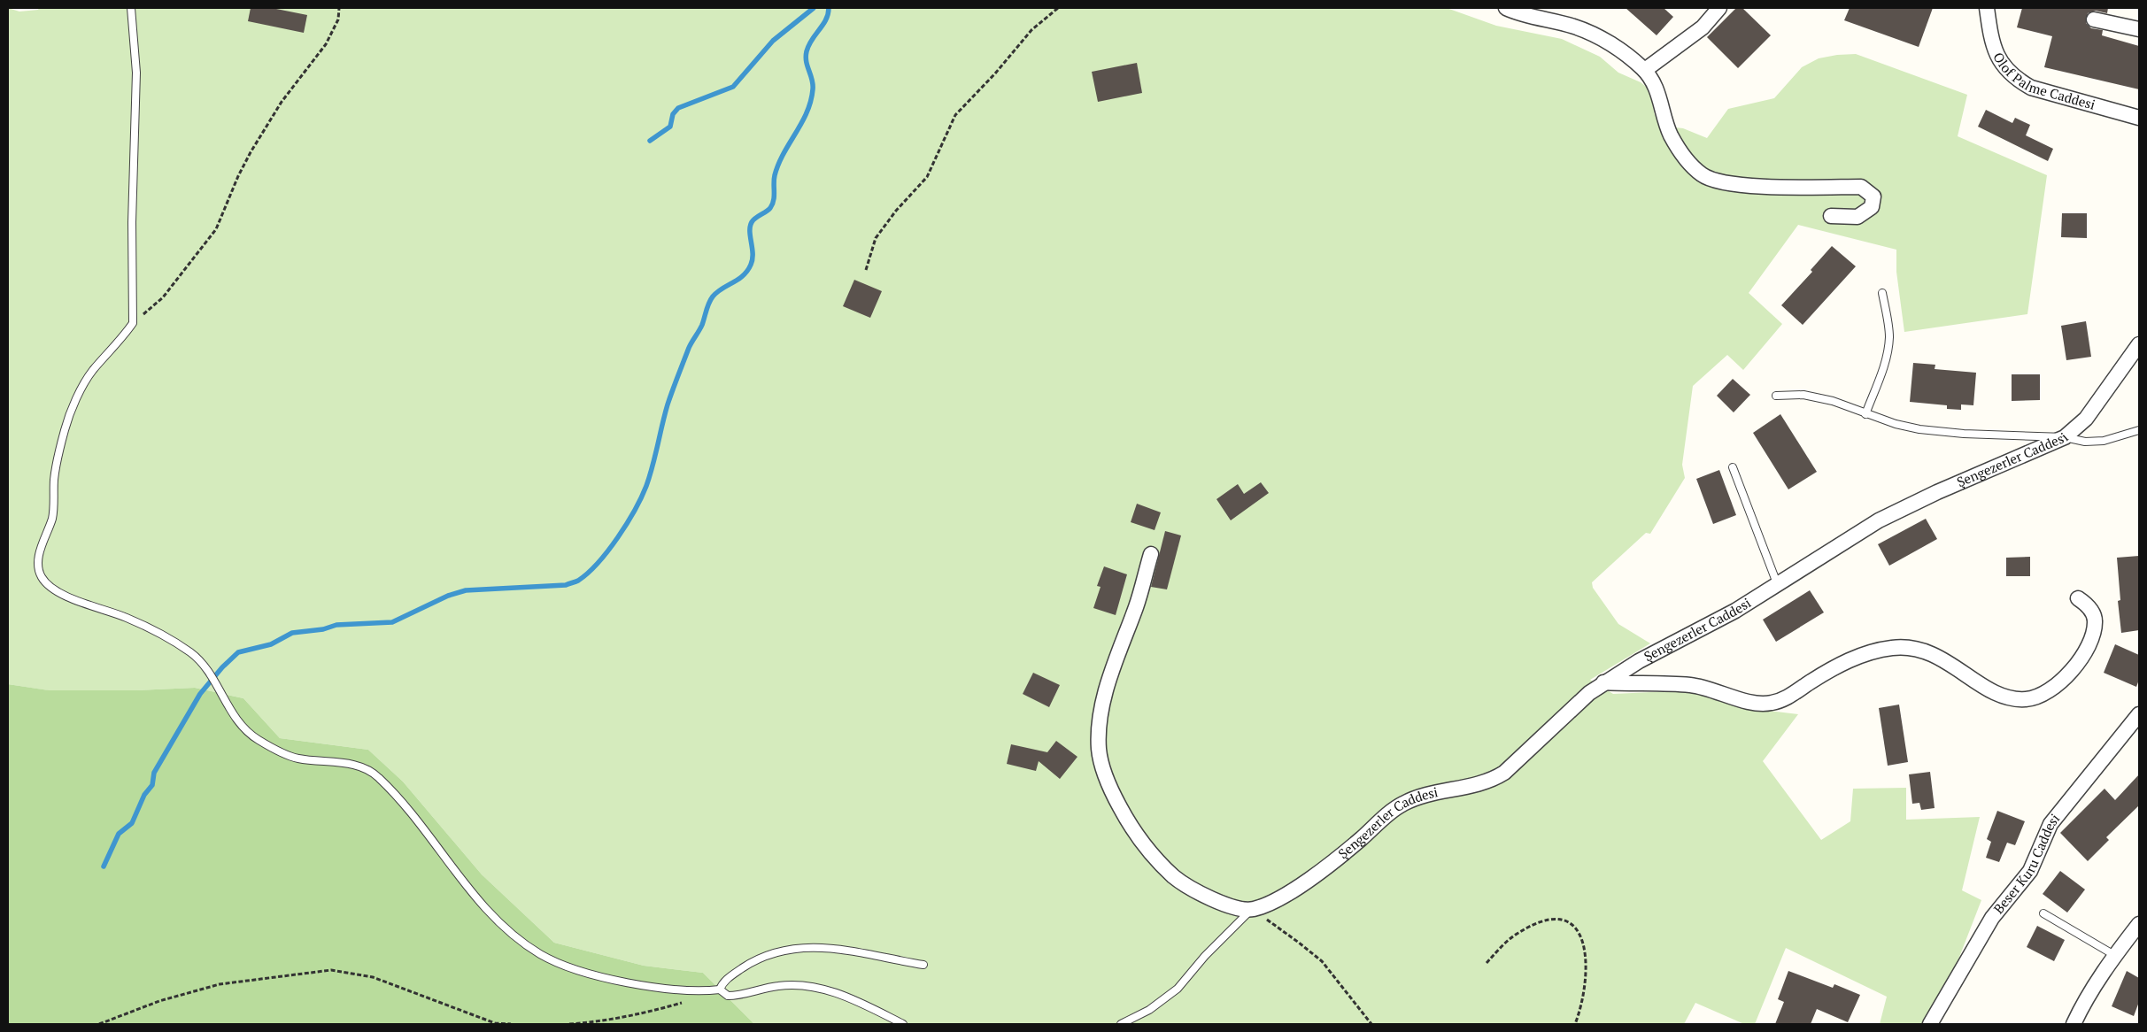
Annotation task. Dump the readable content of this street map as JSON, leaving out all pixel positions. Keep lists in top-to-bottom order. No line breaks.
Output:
{"streets":{"street":["Olof Palme Caddesi","Şengezerler Caddesi","Beser Kuru Caddesi"]}}
